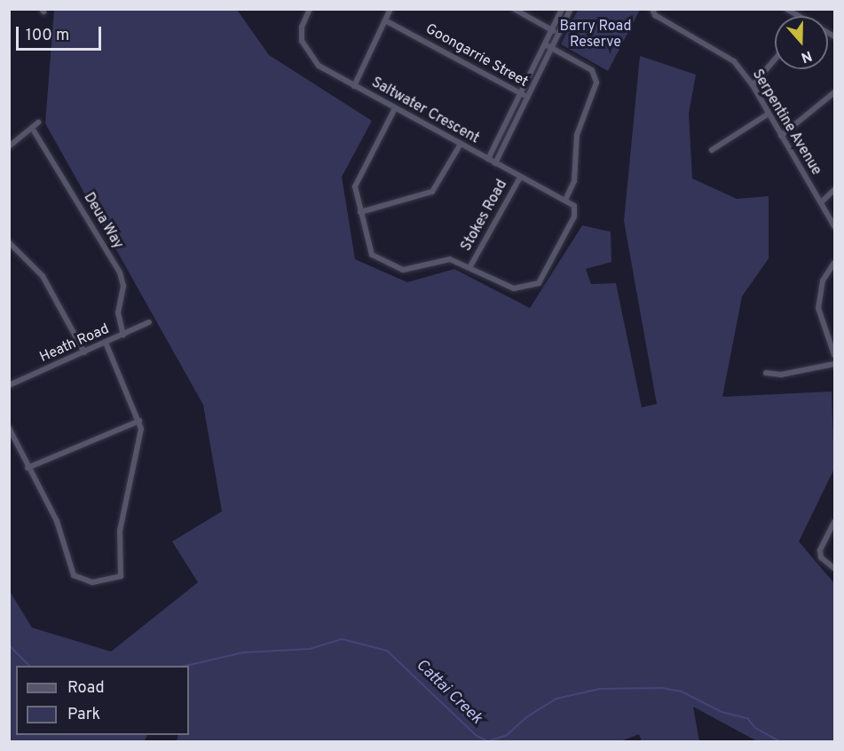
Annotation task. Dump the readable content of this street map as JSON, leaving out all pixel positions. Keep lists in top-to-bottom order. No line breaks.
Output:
{"streets":{"street":["Goongarrie Street","Saltwater Crescent","Serpentine Avenue","Stokes Road","Deua Way","Heath Road"]},"crossings":[["Saltwater Crescent","Stokes Road"],["Deua Way","Heath Road"]],"water":["Cattai Creek"],"parks":["Barry Road Reserve"],"legend":["Road","Park"],"scale_bar":"100 m","north":"bottom"}
